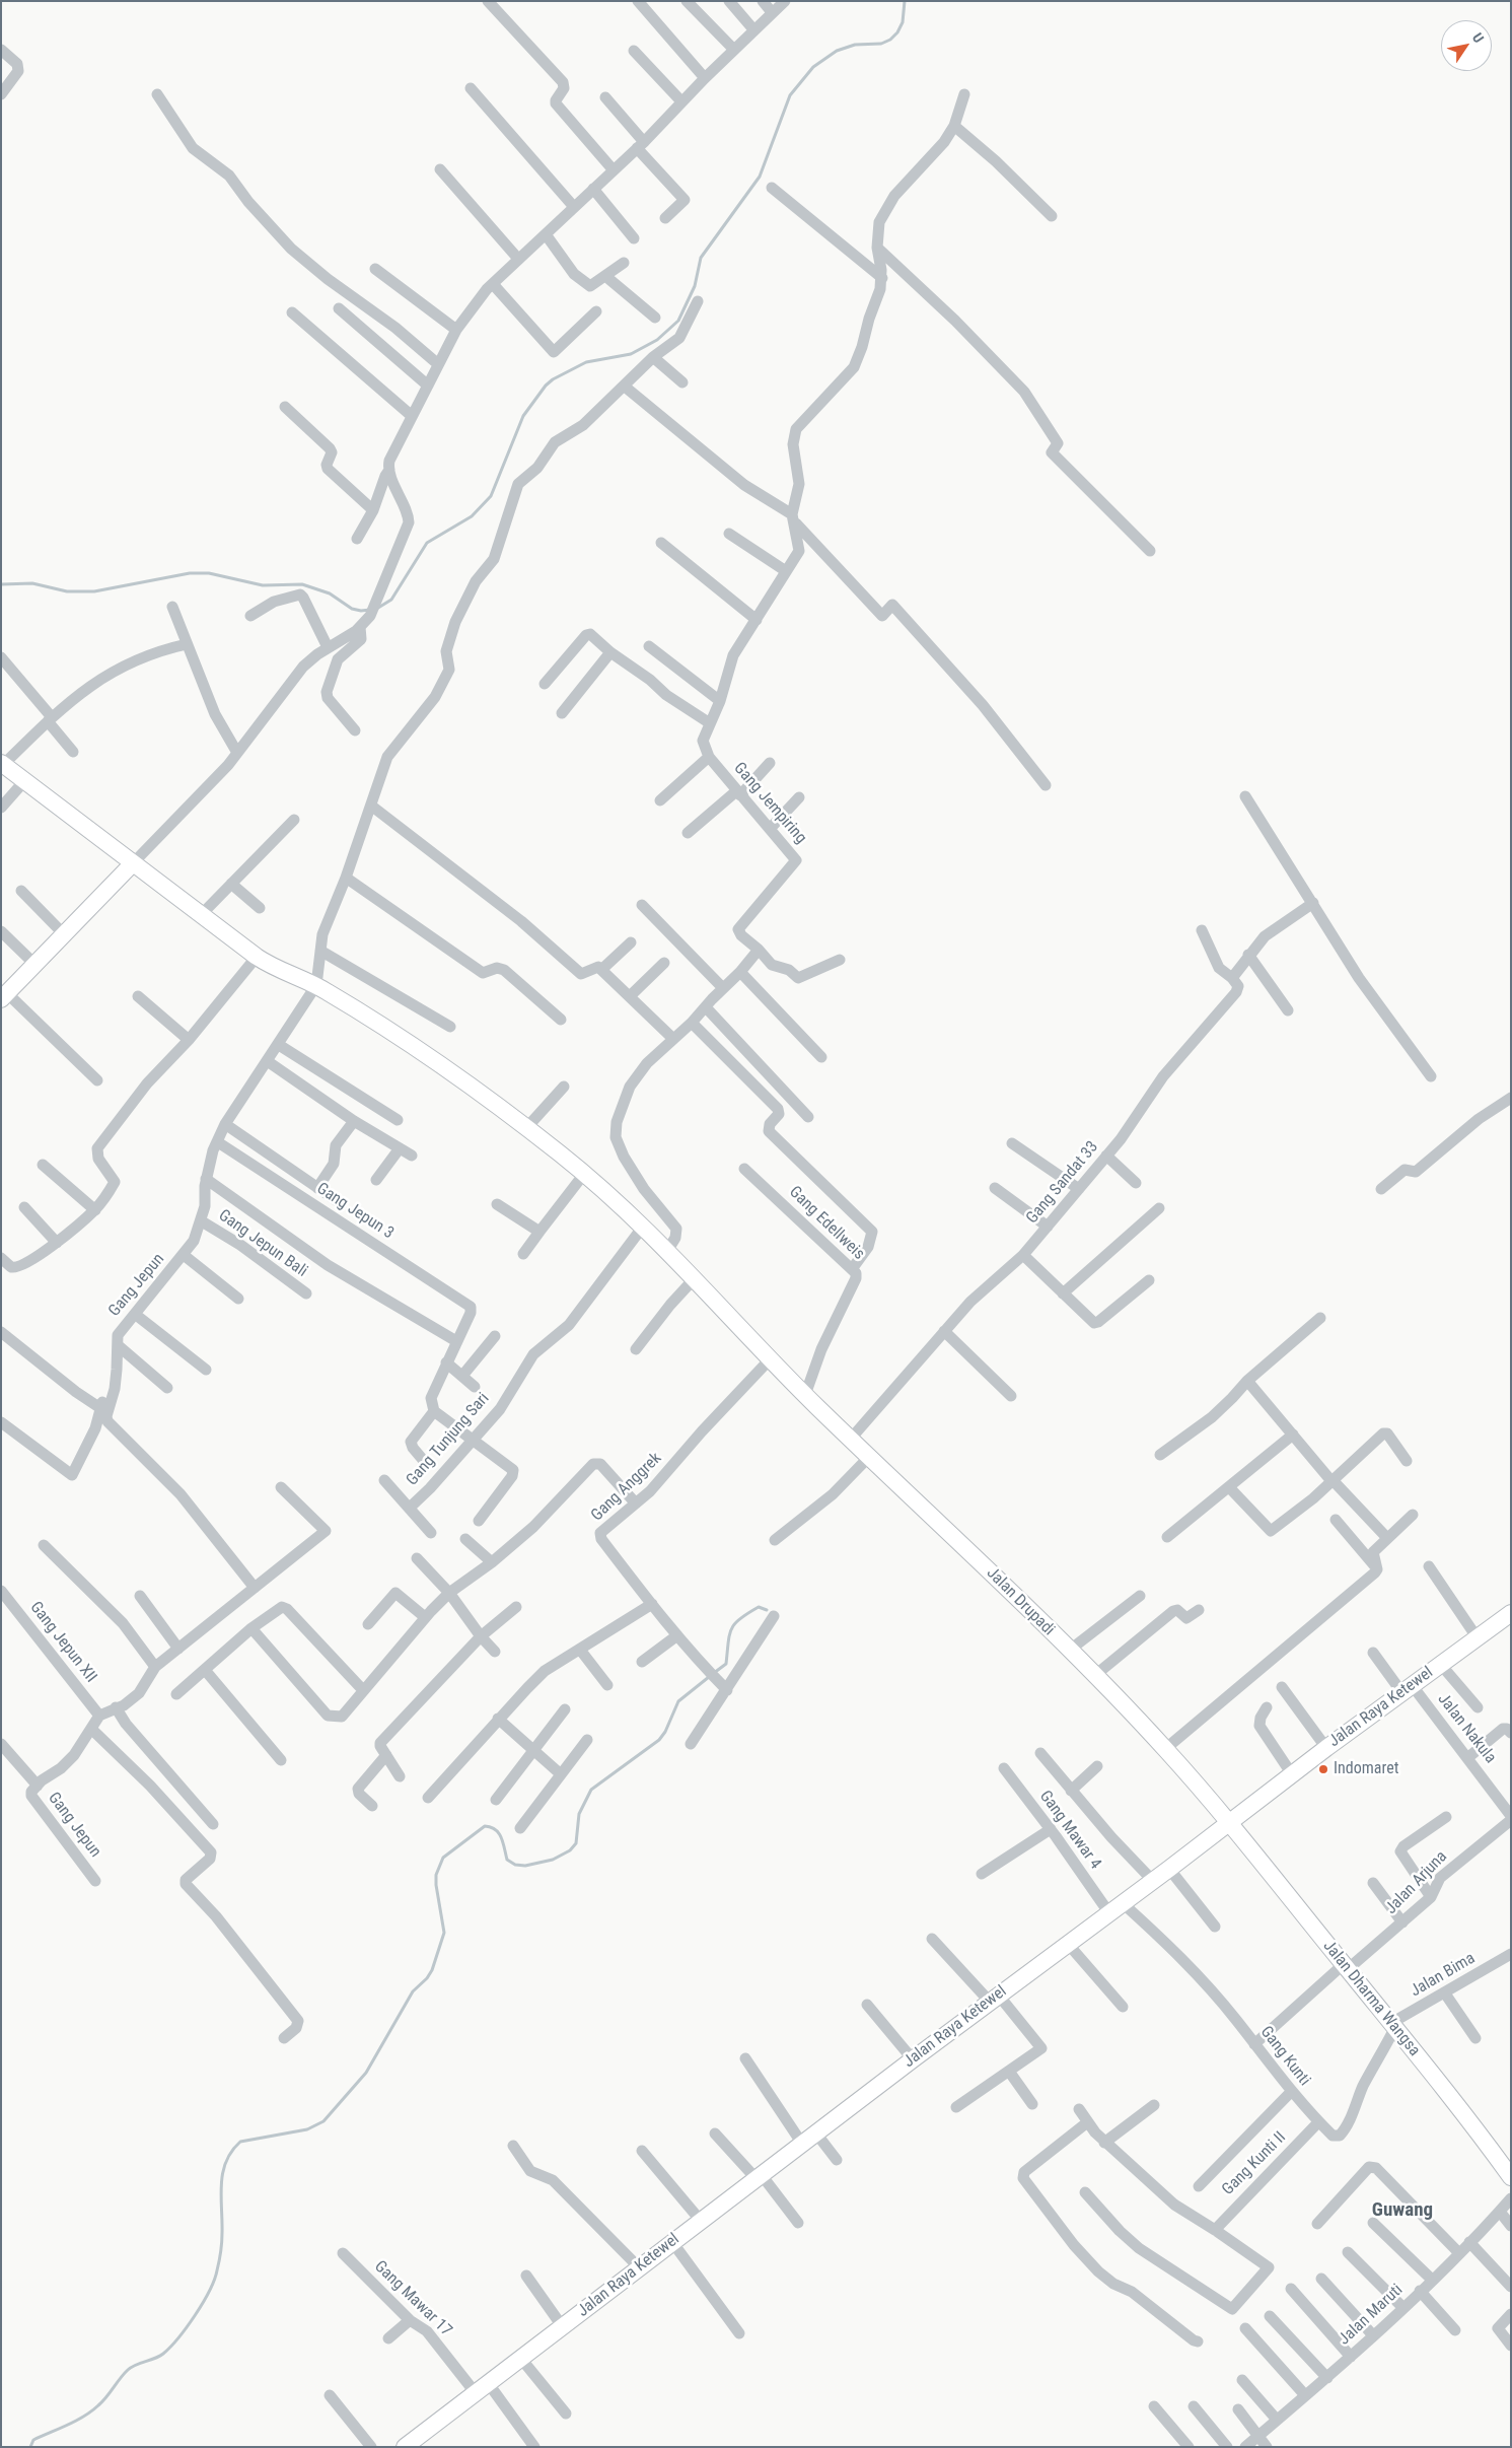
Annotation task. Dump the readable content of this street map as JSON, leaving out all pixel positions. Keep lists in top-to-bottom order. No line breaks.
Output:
{"streets":{"street":["Gang Jempiring","Gang Sandat 33","Gang Jepun 3","Gang Edellweis","Gang Jepun Bali","Gang Jepun","Gang Tunjung Sari","Gang Anggrek","Jalan Drupadi","Gang Jepun XII","Jalan Raya Ketewel","Jalan Nakula","Gang Mawar 4","Jalan Arjuna","Jalan Bima","Jalan Dharma Wangsa","Gang Kunti","Gang Kunti II","Gang Mawar 17","Jalan Maruti"]},"crossings":[["Gang Sandat 33","Jalan Drupadi"],["Gang Jepun 3","Gang Jepun"],["Gang Edellweis","Jalan Drupadi"],["Gang Jepun Bali","Gang Jepun"],["Gang Jepun","Jalan Drupadi"],["Gang Jepun","Gang Jepun XII"],["Gang Tunjung Sari","Jalan Drupadi"],["Gang Anggrek","Jalan Drupadi"],["Jalan Drupadi","Jalan Raya Ketewel"],["Jalan Drupadi","Jalan Dharma Wangsa"],["Jalan Raya Ketewel","Jalan Nakula"],["Jalan Raya Ketewel","Gang Mawar 4"],["Jalan Raya Ketewel","Jalan Dharma Wangsa"],["Jalan Raya Ketewel","Gang Kunti"],["Jalan Raya Ketewel","Gang Mawar 17"],["Jalan Arjuna","Jalan Dharma Wangsa"],["Jalan Arjuna","Gang Kunti"],["Jalan Bima","Jalan Dharma Wangsa"],["Jalan Bima","Gang Kunti"],["Jalan Dharma Wangsa","Gang Kunti"],["Gang Kunti","Gang Kunti II"]],"districts":["Guwang"],"places":["Indomaret"],"north":"top right"}
